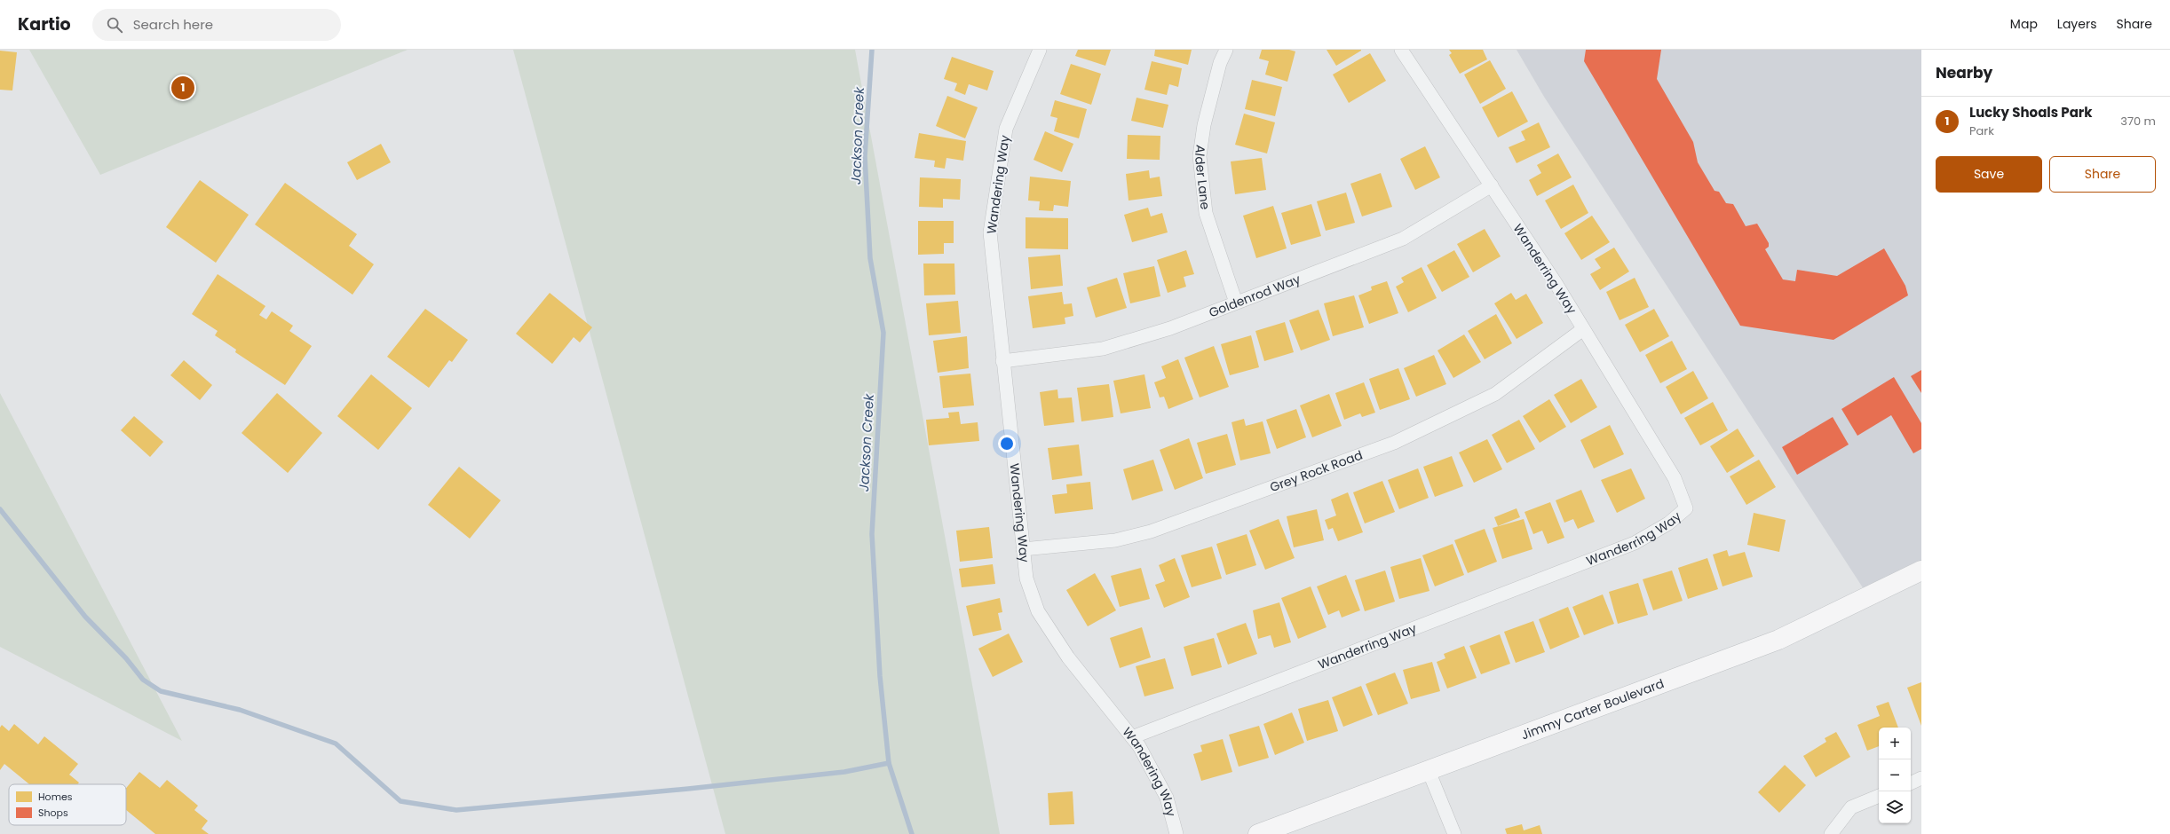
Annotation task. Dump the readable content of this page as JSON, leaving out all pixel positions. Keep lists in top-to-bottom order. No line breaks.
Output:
{"streets":{"main road":["Jimmy Carter Boulevard"],"street":["Alder Lane","Wandering Way","Wanderring Way","Goldenrod Way","Grey Rock Road"]},"crossings":[["Alder Lane","Goldenrod Way"],["Wandering Way","Wanderring Way"],["Wandering Way","Goldenrod Way"],["Wandering Way","Grey Rock Road"],["Wanderring Way","Goldenrod Way"],["Wanderring Way","Grey Rock Road"]],"water":["Jackson Creek"],"legend":["Homes","Shops"],"page":{"header":"Kartio","search":"Search here","nav":["Map","Layers","Share"],"heading":"Nearby","pins":"1","list":[{"mark":"1","name":"Lucky Shoals Park","note":"Park","value":"370 m"}],"buttons":["Save","Share"],"map_buttons":["+","−"]}}
